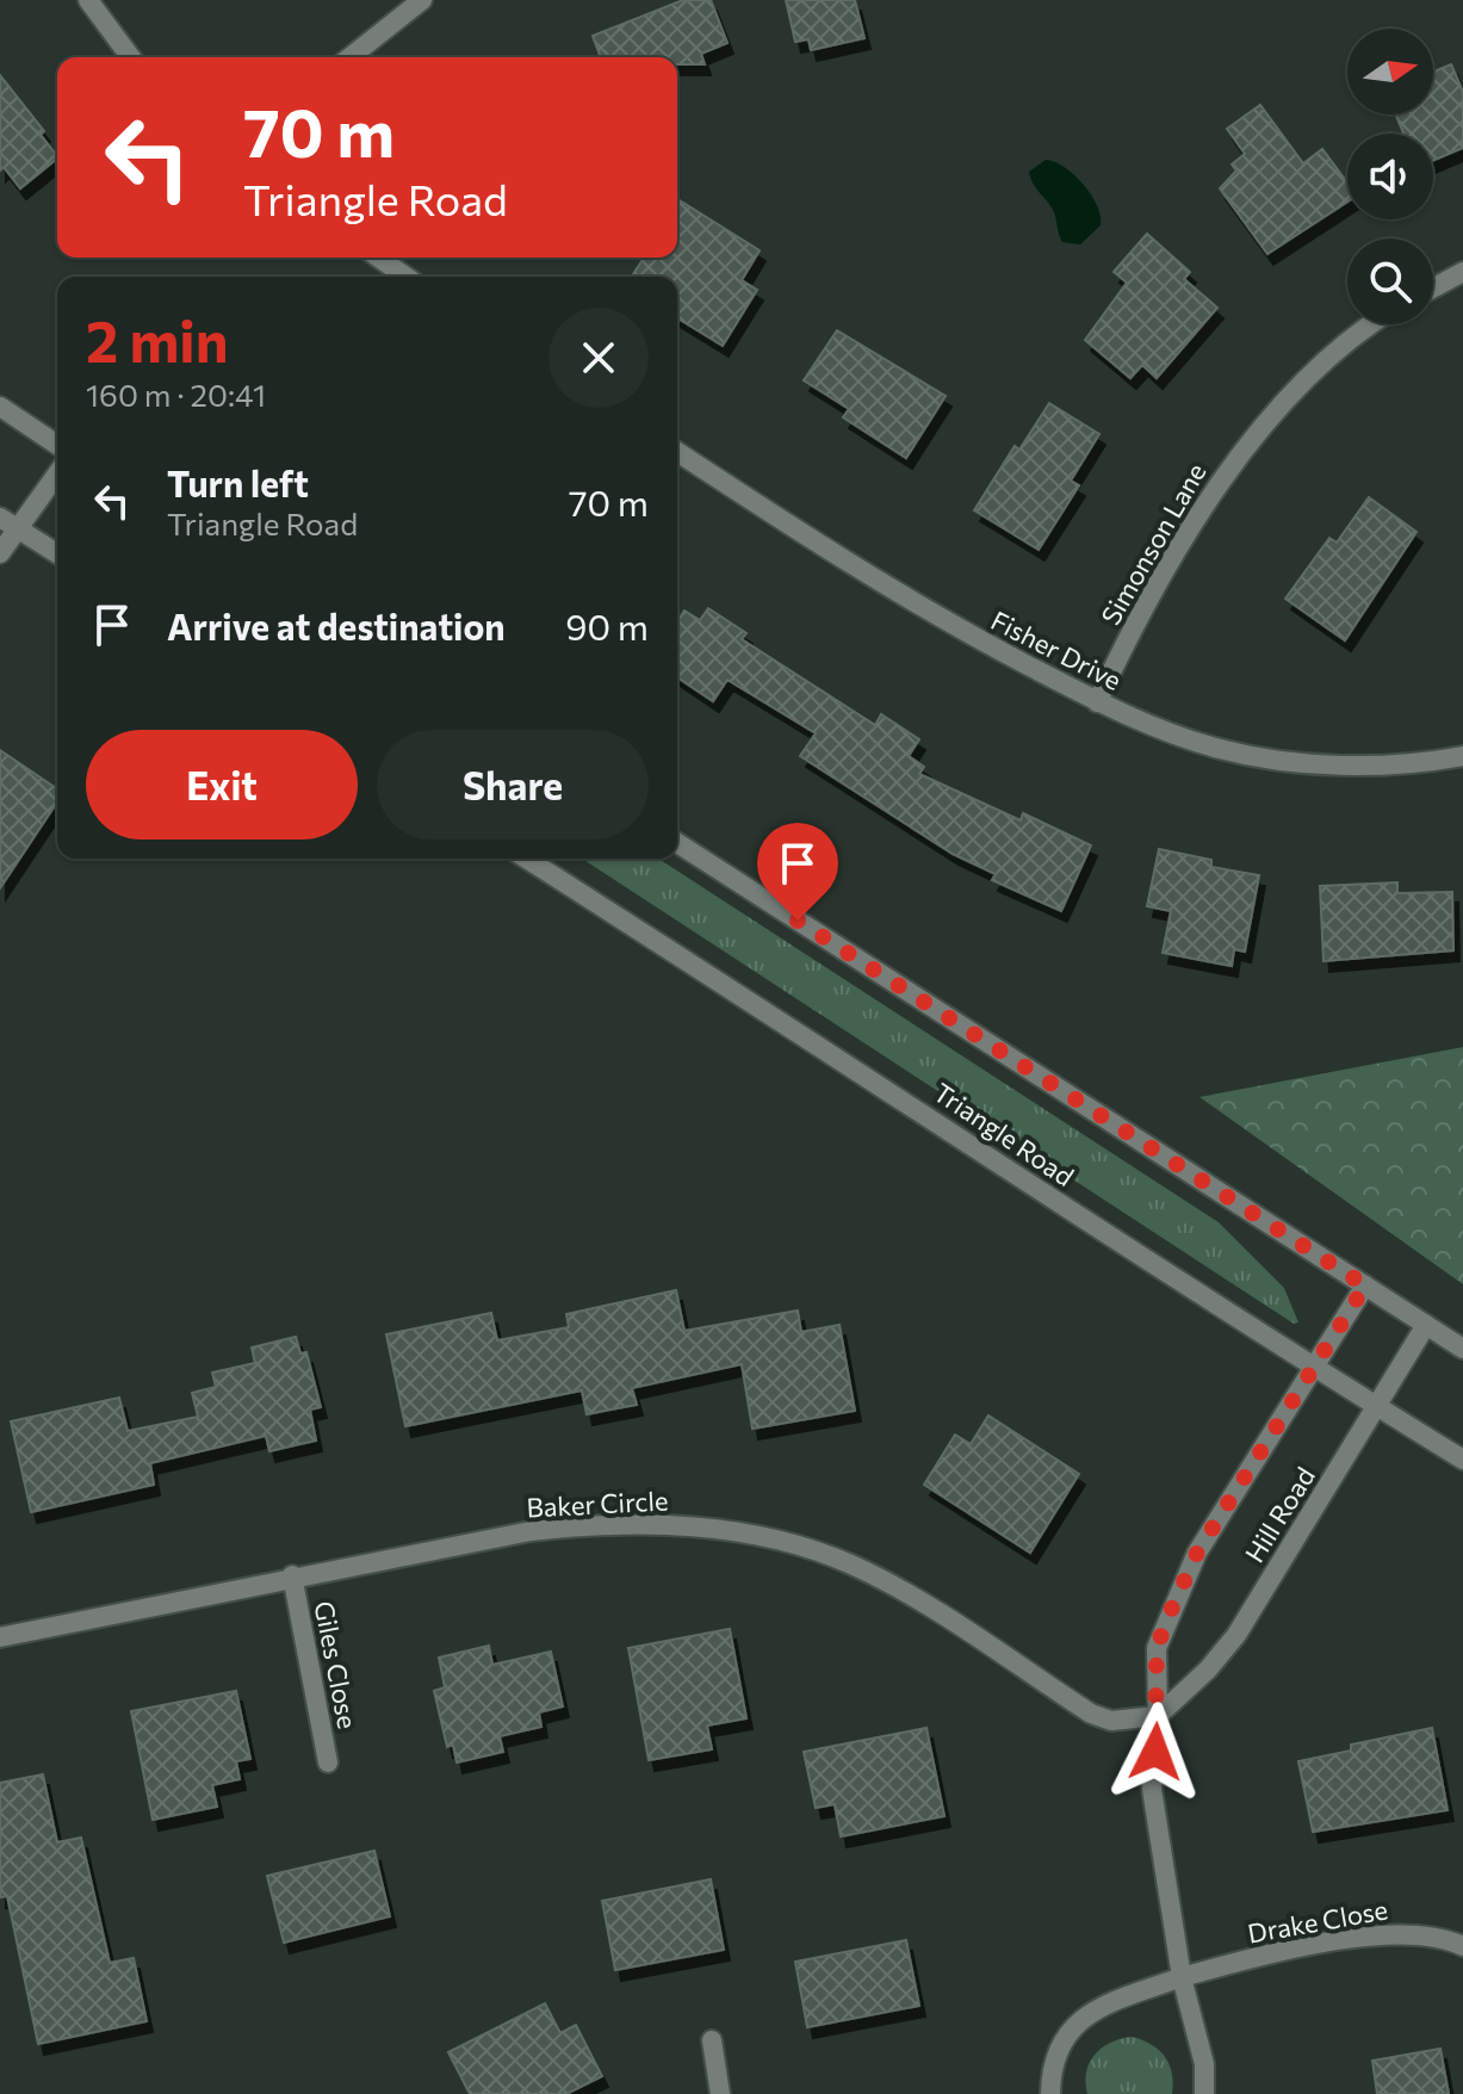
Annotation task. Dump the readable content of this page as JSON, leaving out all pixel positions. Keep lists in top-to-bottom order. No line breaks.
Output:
{"streets":{"street":["Simonson Lane","Fisher Drive","Triangle Road","Baker Circle","Hill Road","Giles Close","Drake Close"]},"crossings":[["Simonson Lane","Fisher Drive"],["Triangle Road","Hill Road"],["Baker Circle","Hill Road"],["Baker Circle","Giles Close"],["Hill Road","Drake Close"]],"north":"right","page":{"turn":["70 m","Triangle Road"],"heading":["2 min","160 m · 20:41"],"list":[{"name":"Turn left","note":"Triangle Road","value":"70 m"},{"name":"Arrive at destination","value":"90 m"}],"buttons":["Exit","Share"]}}
